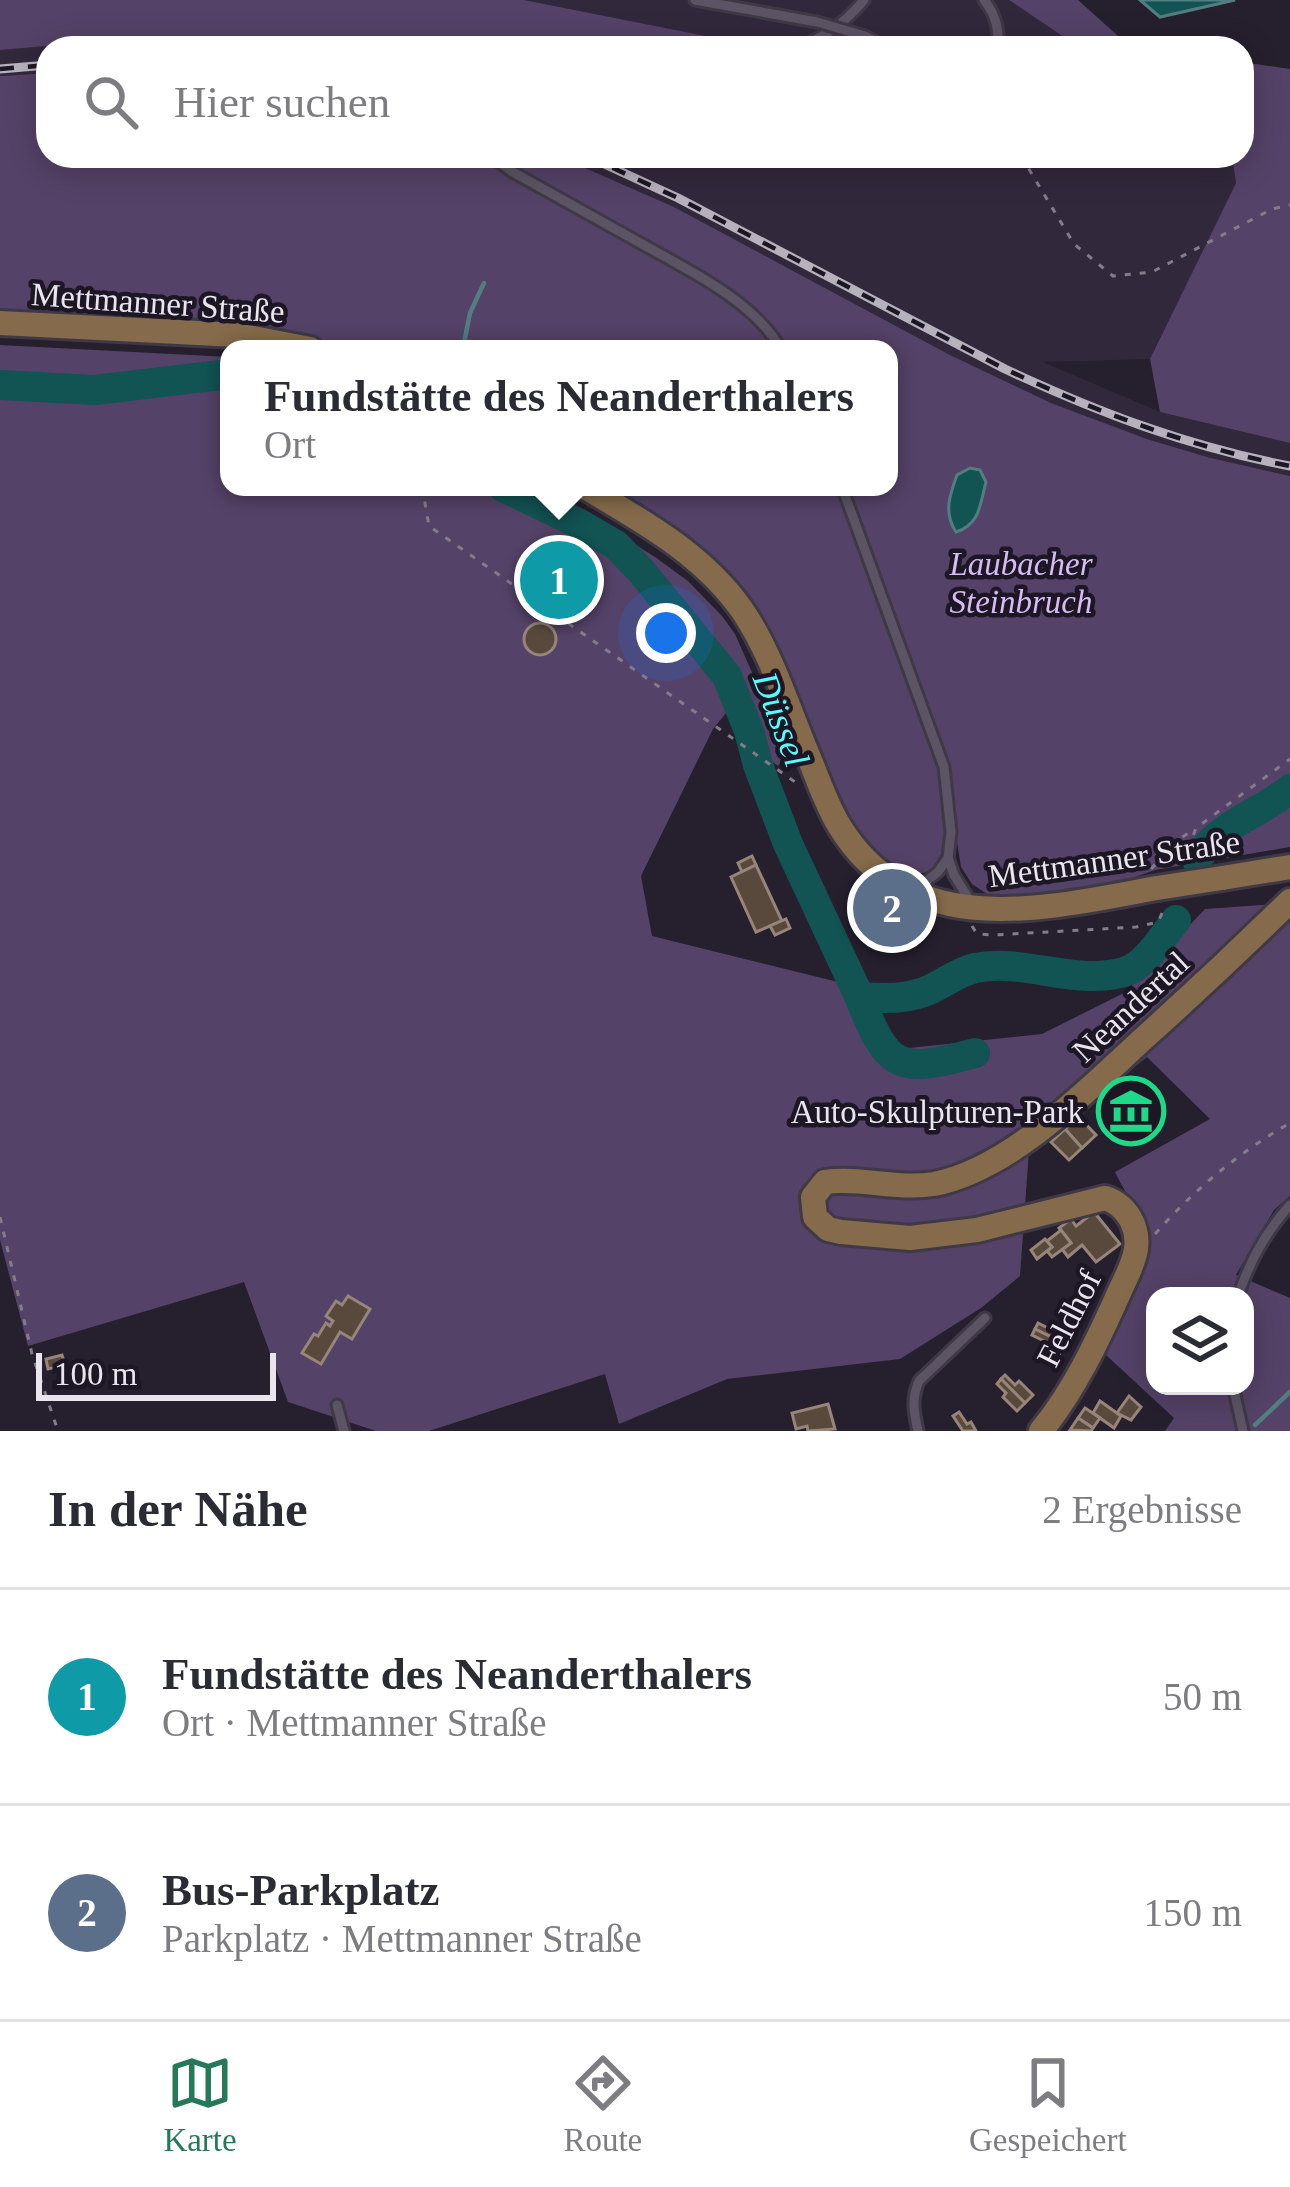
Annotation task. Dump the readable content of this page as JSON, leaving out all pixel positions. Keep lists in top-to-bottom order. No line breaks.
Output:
{"streets":{"main road":["Mettmanner Straße","Neandertal","Feldhof"]},"crossings":[["Neandertal","Feldhof"]],"water":["Düssel"],"parks":["Laubacher Steinbruch"],"places":{"museum":["Auto-Skulpturen-Park"]},"scale_bar":"100 m","page":{"search":"Hier suchen","popup":["Fundstätte des Neanderthalers","Ort"],"pins":["1","2"],"scale":"100 m","heading":["In der Nähe","2 Ergebnisse"],"list":[{"mark":"1","name":"Fundstätte des Neanderthalers","note":"Ort · Mettmanner Straße","value":"50 m"},{"mark":"2","name":"Bus-Parkplatz","note":"Parkplatz · Mettmanner Straße","value":"150 m"}],"nav":["Karte","Route","Gespeichert"]}}
